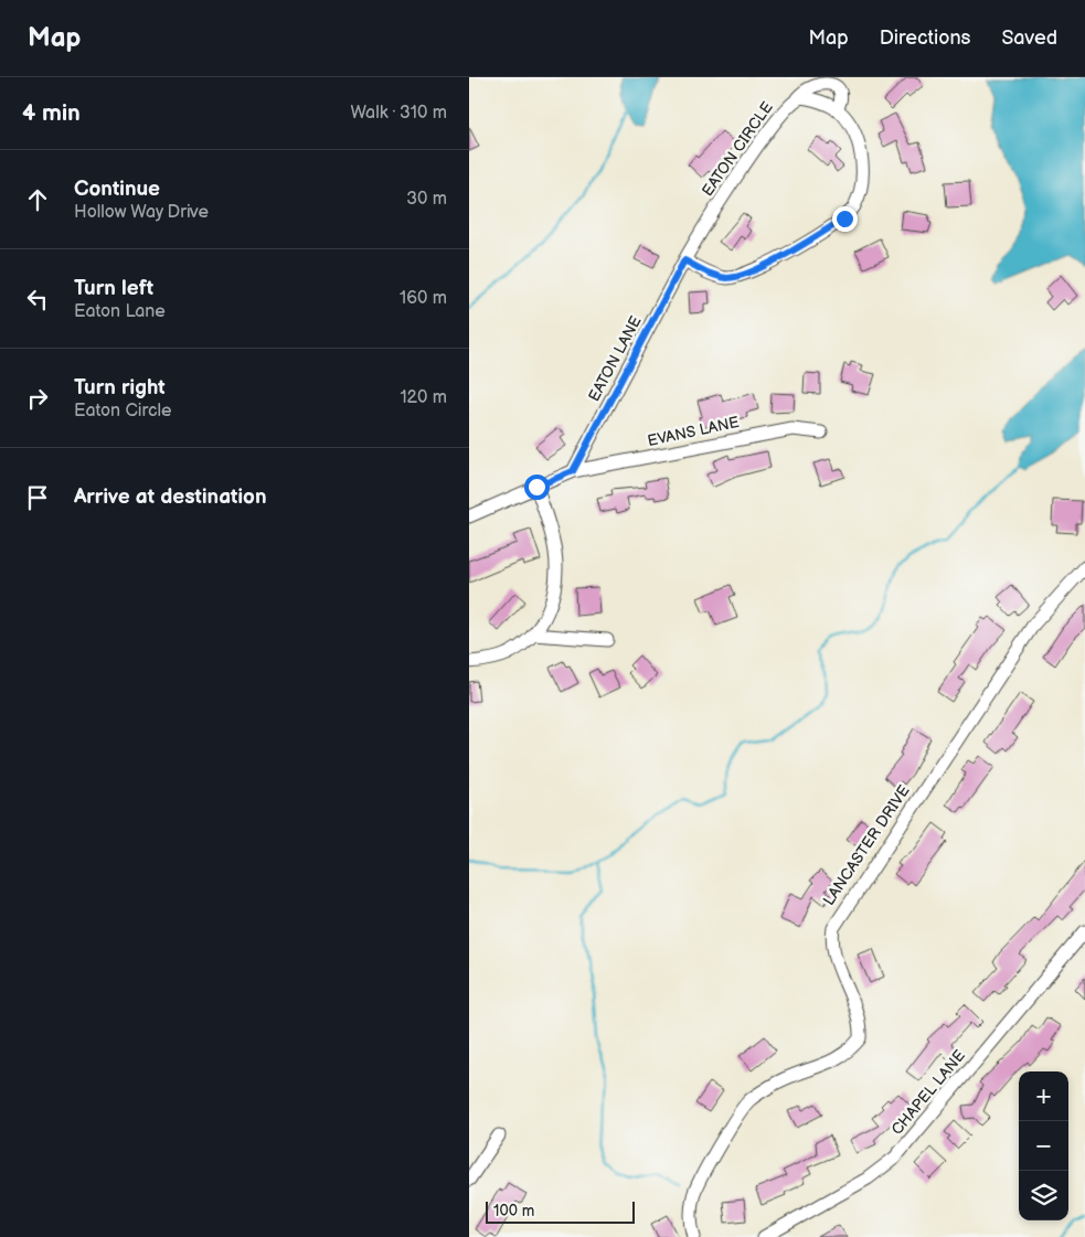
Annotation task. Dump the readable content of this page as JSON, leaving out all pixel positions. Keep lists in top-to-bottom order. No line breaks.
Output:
{"streets":{"street":["EATON CIRCLE","EATON LANE","EVANS LANE","LANCASTER DRIVE","CHAPEL LANE"]},"crossings":[["EATON CIRCLE","EATON LANE"],["EATON LANE","EVANS LANE"]],"scale_bar":"100 m","page":{"header":"Map","nav":["Map","Directions","Saved"],"heading":["4 min","Walk · 310 m"],"list":[["Continue","Hollow Way Drive","30 m"],["Turn left","Eaton Lane","160 m"],["Turn right","Eaton Circle","120 m"],"Arrive at destination"],"map_buttons":["+","−"],"scale":"100 m"}}
